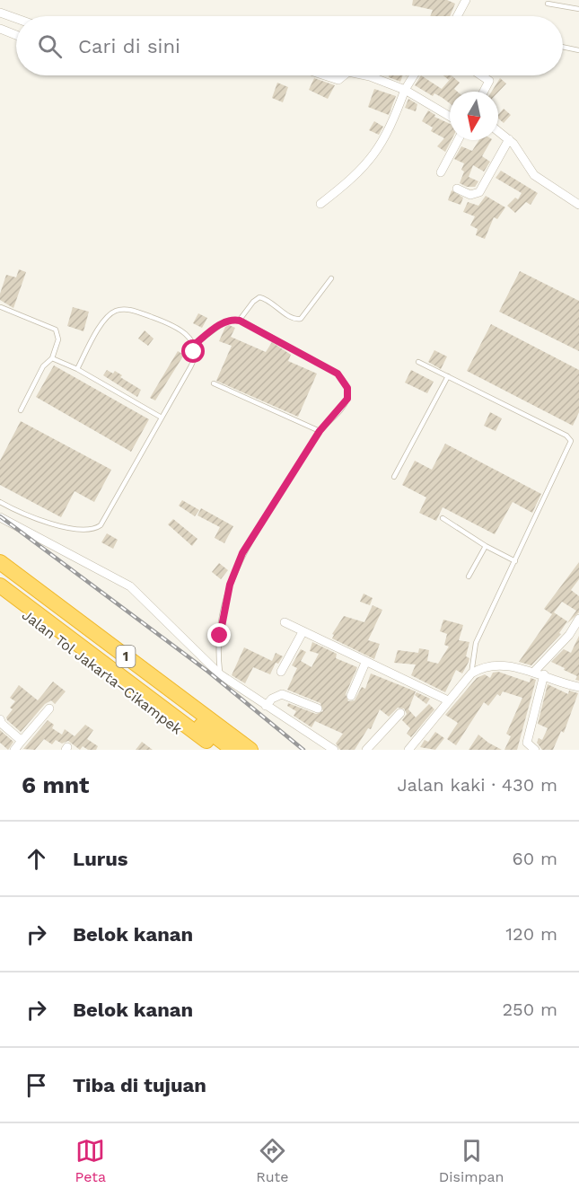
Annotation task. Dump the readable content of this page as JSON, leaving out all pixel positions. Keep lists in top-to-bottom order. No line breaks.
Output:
{"streets":{"highway":["1","Jalan Tol Jakarta–Cikampek"]},"north":"bottom","page":{"search":"Cari di sini","heading":["6 mnt","Jalan kaki · 430 m"],"list":[["Lurus","60 m"],["Belok kanan","120 m"],["Belok kanan","250 m"],"Tiba di tujuan"],"nav":["Peta","Rute","Disimpan"]}}
